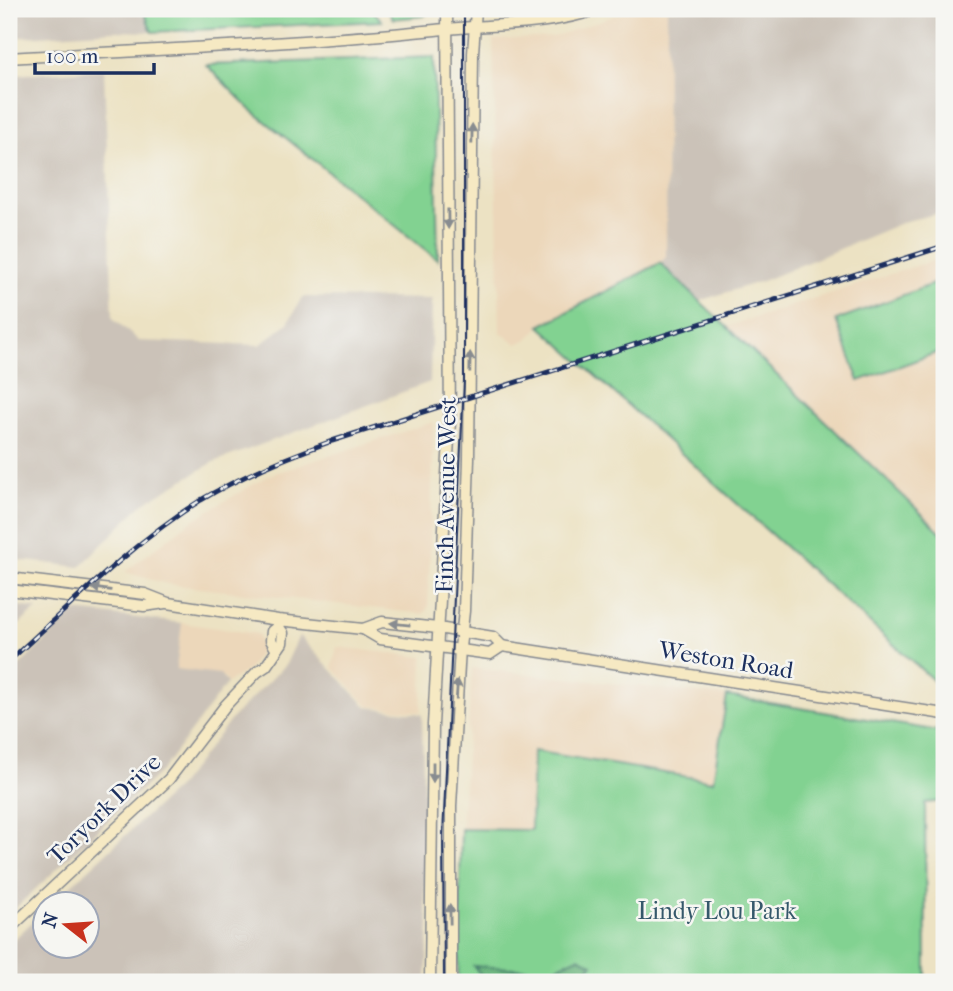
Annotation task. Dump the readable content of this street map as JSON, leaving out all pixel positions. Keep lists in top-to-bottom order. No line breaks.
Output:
{"streets":{"main road":["Finch Avenue West","Weston Road","Toryork Drive"]},"crossings":[["Finch Avenue West","Weston Road"],["Weston Road","Toryork Drive"]],"parks":["Lindy Lou Park"],"scale_bar":"100 m","north":"left"}
